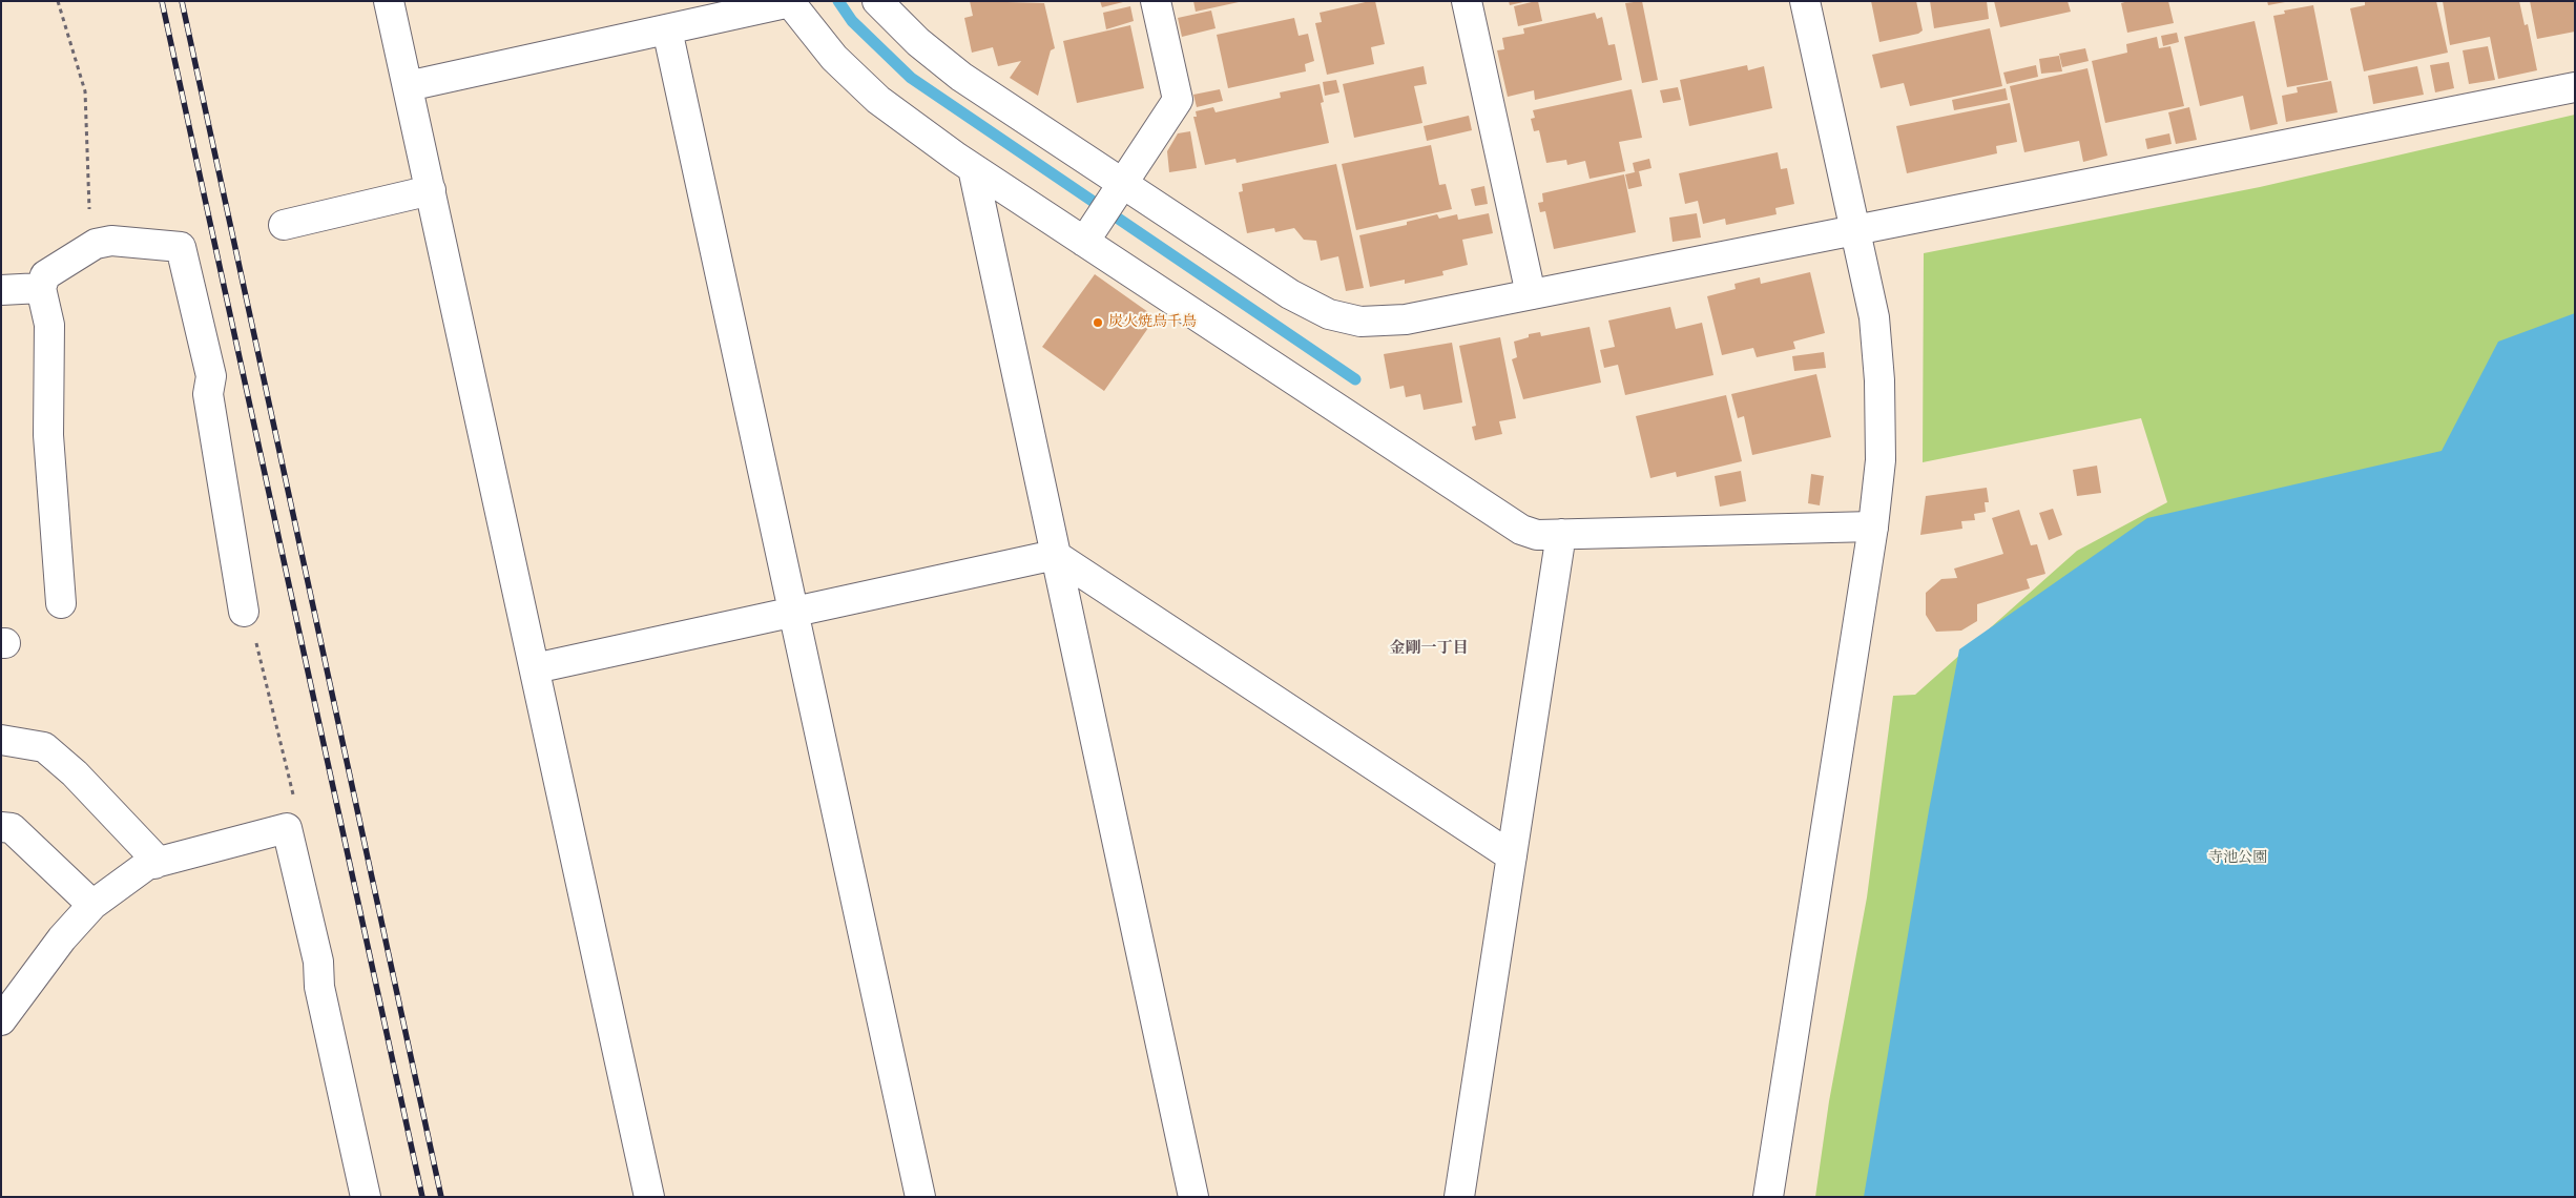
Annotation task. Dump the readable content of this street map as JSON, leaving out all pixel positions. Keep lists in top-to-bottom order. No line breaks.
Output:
{"districts":["金剛一丁目"],"parks":["寺池公園"],"places":["炭火焼鳥千鳥"]}
